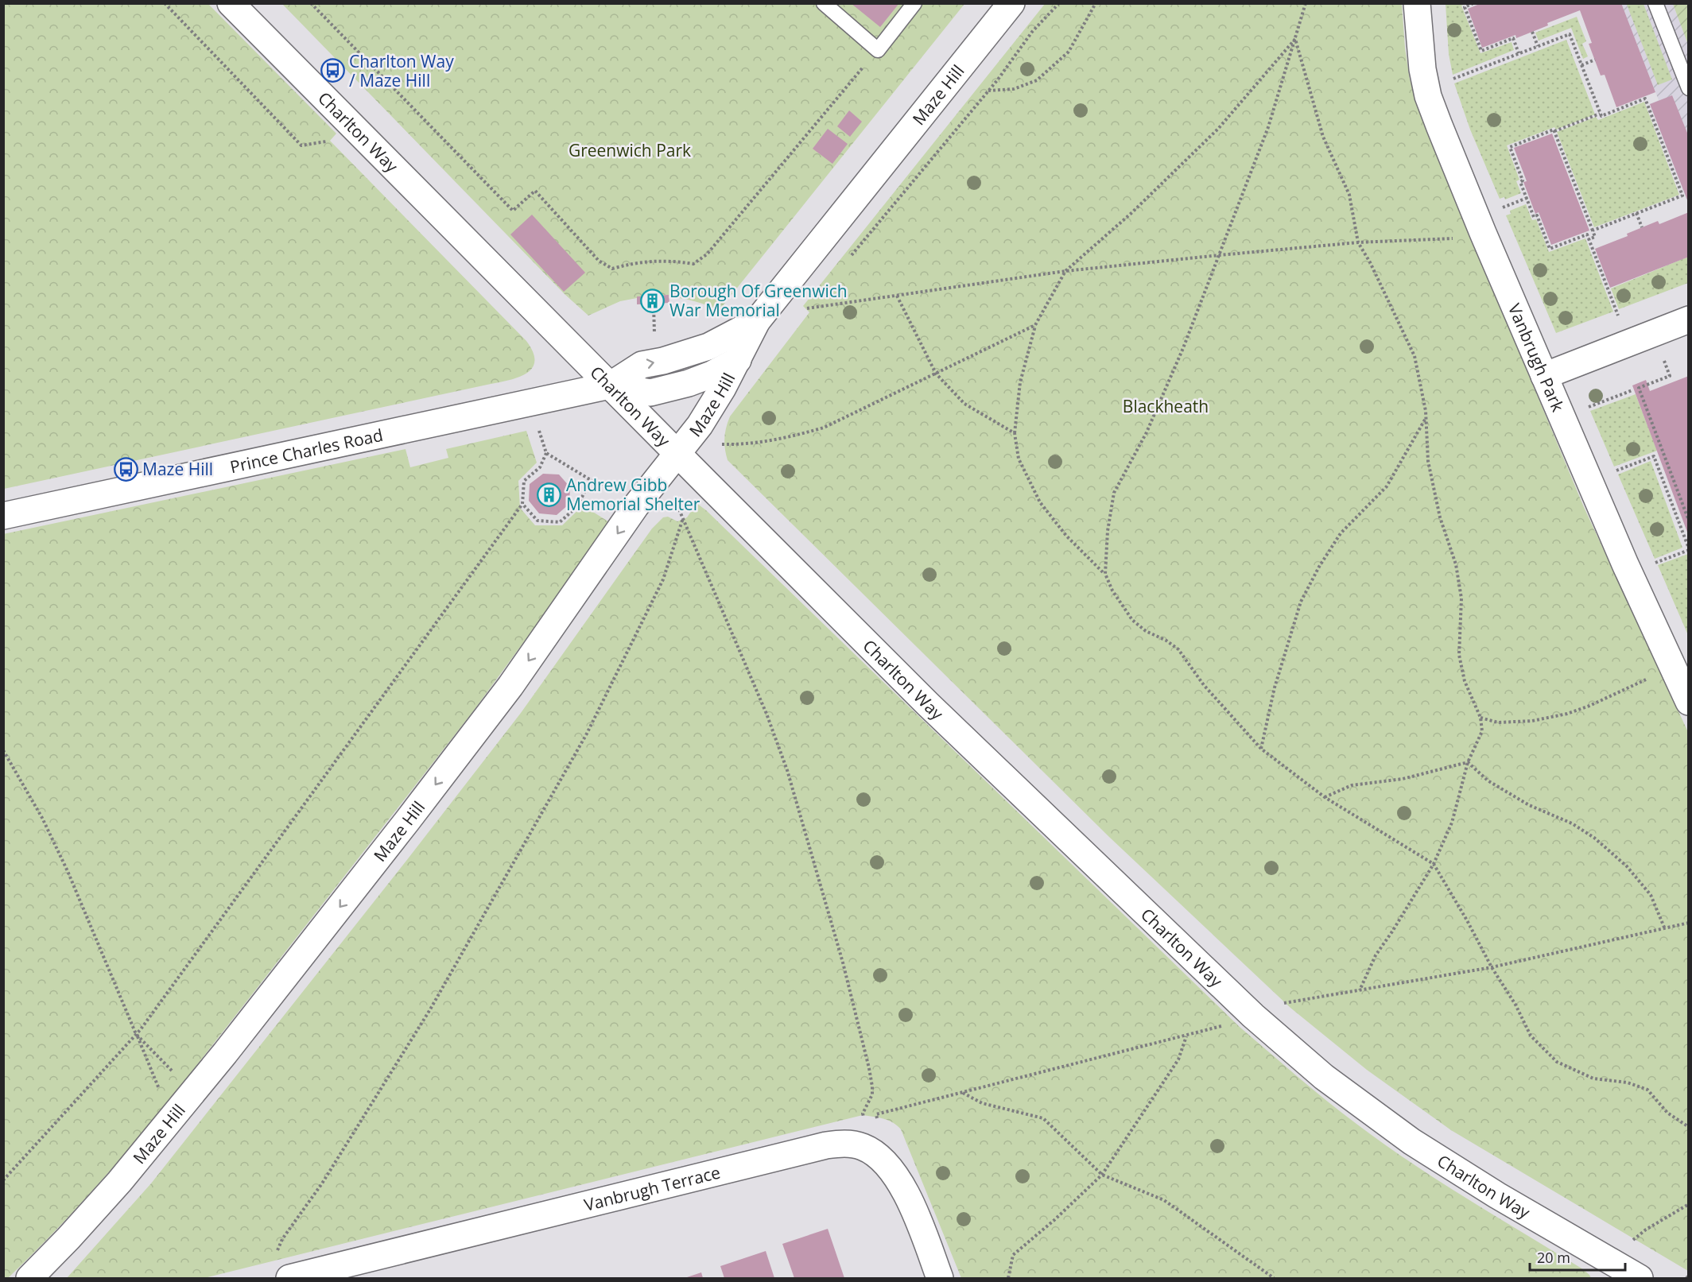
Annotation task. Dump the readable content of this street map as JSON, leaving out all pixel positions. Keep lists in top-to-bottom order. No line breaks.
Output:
{"streets":{"street":["Maze Hill","Charlton Way","Vanbrugh Park","Prince Charles Road","Vanbrugh Terrace"]},"crossings":[["Maze Hill","Charlton Way"],["Maze Hill","Prince Charles Road"],["Charlton Way","Prince Charles Road"]],"parks":["Greenwich Park","Blackheath"],"places":{"bus stop":["Charlton Way / Maze Hill","Maze Hill"],"building":["Borough Of Greenwich War Memorial","Andrew Gibb Memorial Shelter"]},"scale_bar":"20 m"}
